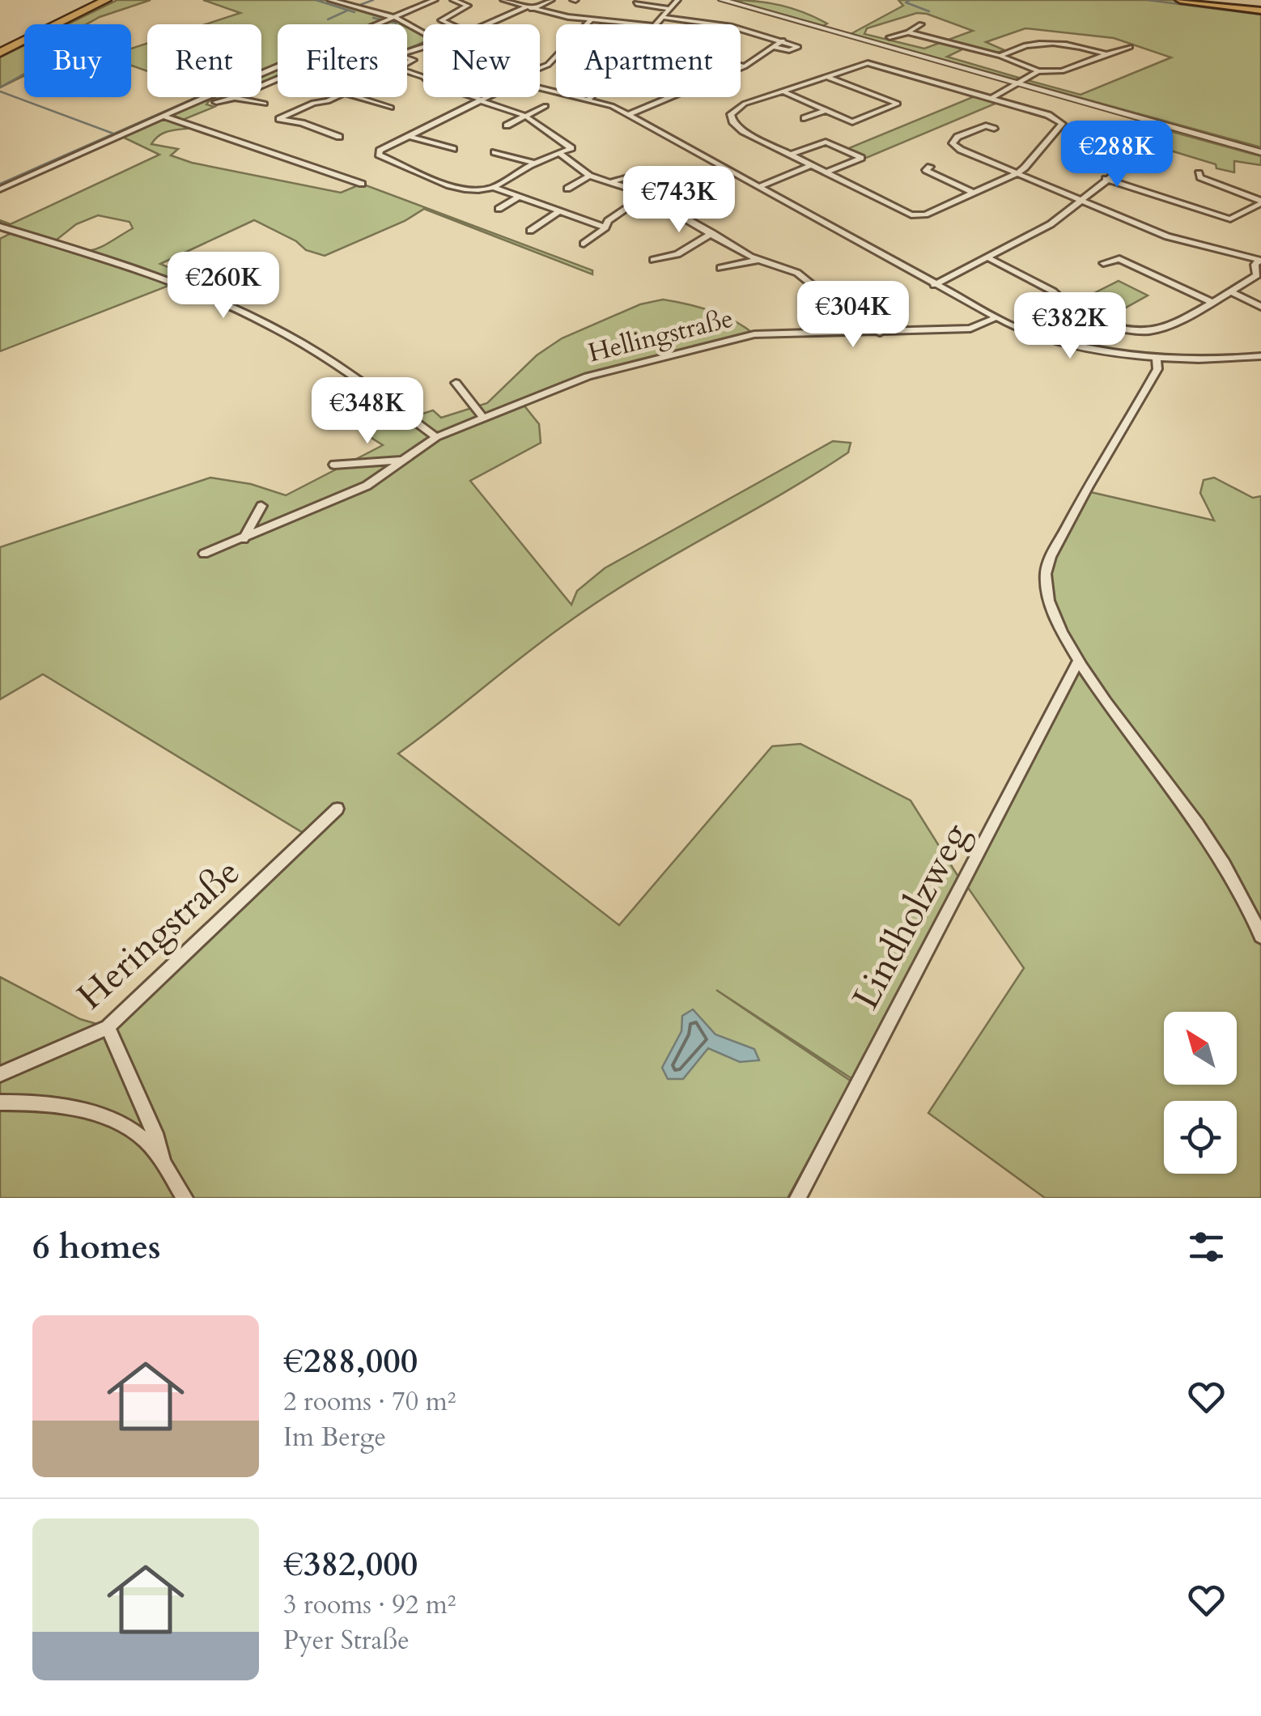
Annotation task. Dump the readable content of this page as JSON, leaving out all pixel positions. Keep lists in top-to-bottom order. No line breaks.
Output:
{"streets":{"street":["Hellingstraße","Lindholzweg","Heringstraße"]},"north":"top left","page":{"chip":["Buy","Rent","Filters","New","Apartment"],"price":["€288K","€743K","€260K","€304K","€382K","€348K"],"heading":"6 homes","list":[{"name":"€288,000","note":"2 rooms · 70 m² · Im Berge"},{"name":"€382,000","note":"3 rooms · 92 m² · Pyer Straße"}]}}
